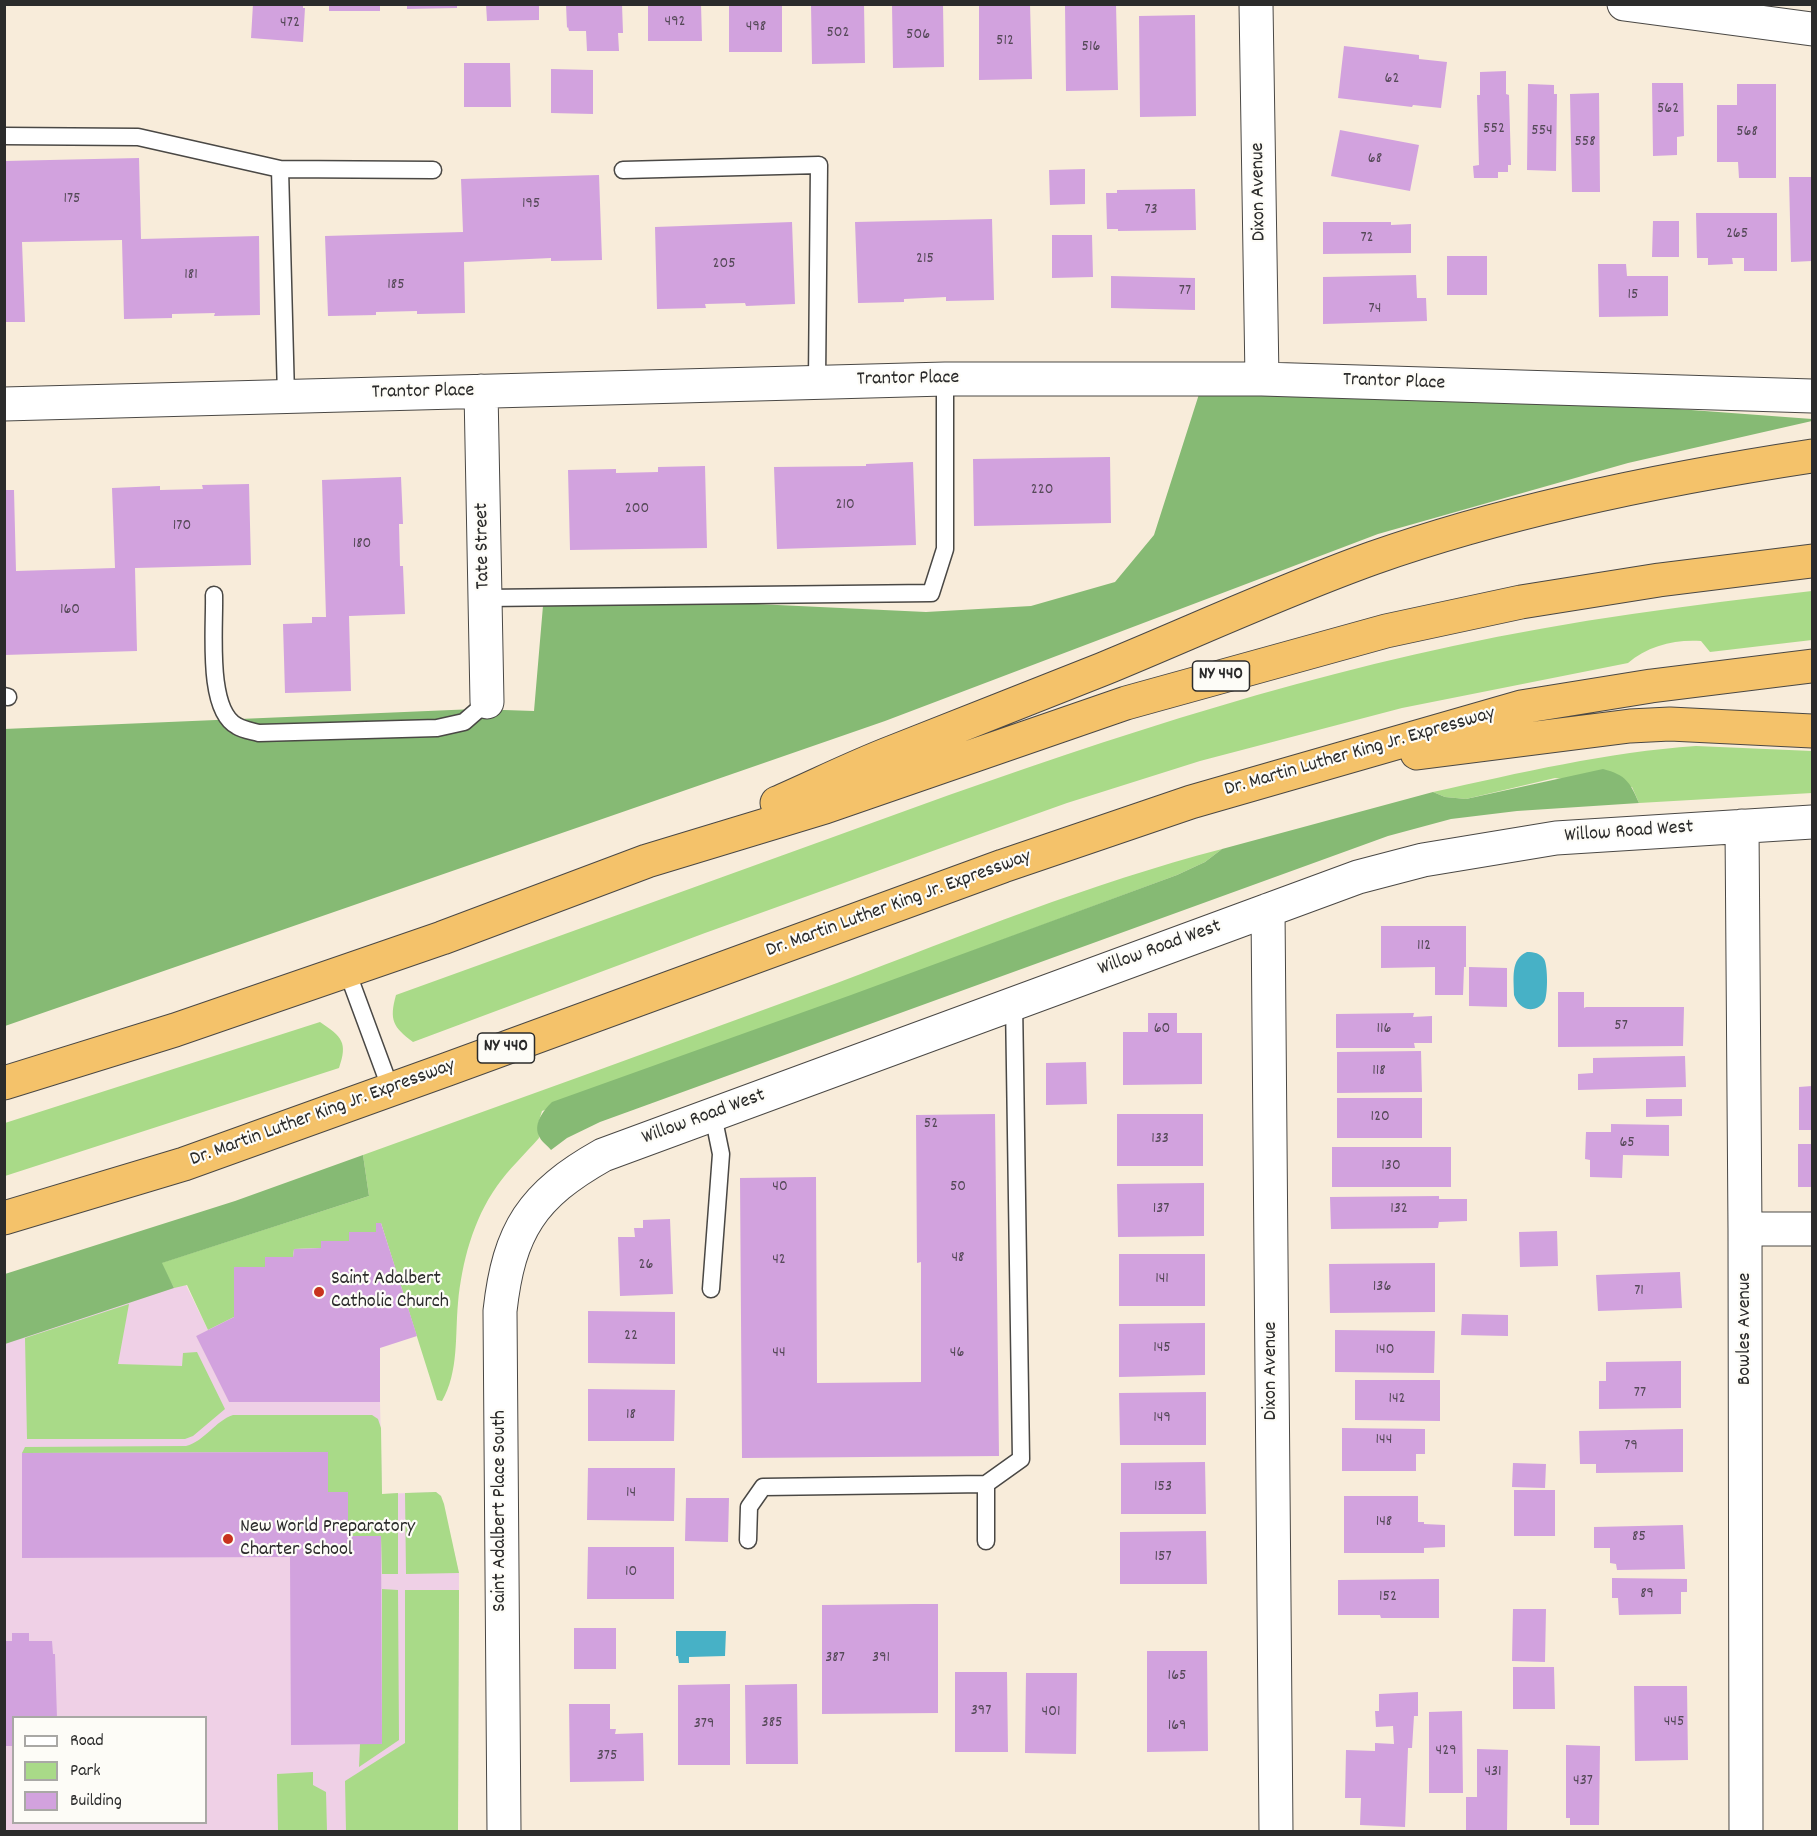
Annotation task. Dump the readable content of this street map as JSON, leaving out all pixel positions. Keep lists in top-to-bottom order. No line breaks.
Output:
{"streets":{"highway":["NY 440","Dr. Martin Luther King Jr. Expressway"],"street":["Dixon Avenue","Trantor Place","Tate Street","Willow Road West","Bowles Avenue","Saint Adalbert Place South"]},"crossings":[["Dixon Avenue","Trantor Place"],["Dixon Avenue","Willow Road West"],["Trantor Place","Tate Street"],["Willow Road West","Bowles Avenue"],["Willow Road West","Saint Adalbert Place South"]],"places":["Saint Adalbert Catholic Church","New World Preparatory Charter School"],"house_numbers":["492","472","498","502","506","512","516","62","562","552","554","568","558","68","175","195","73","265","72","215","205","181","185","77","15","74","220","210","200","170","180","160","112","57","60","116","118","120","52","133","65","130","40","50","137","132","48","42","26","141","136","71","22","145","140","44","46","77","142","18","149","144","79","153","14","148","85","157","10","89","152","387","391","165","397","401","445","385","379","169","429","375","431","437"],"legend":["Road","Park","Building"]}
